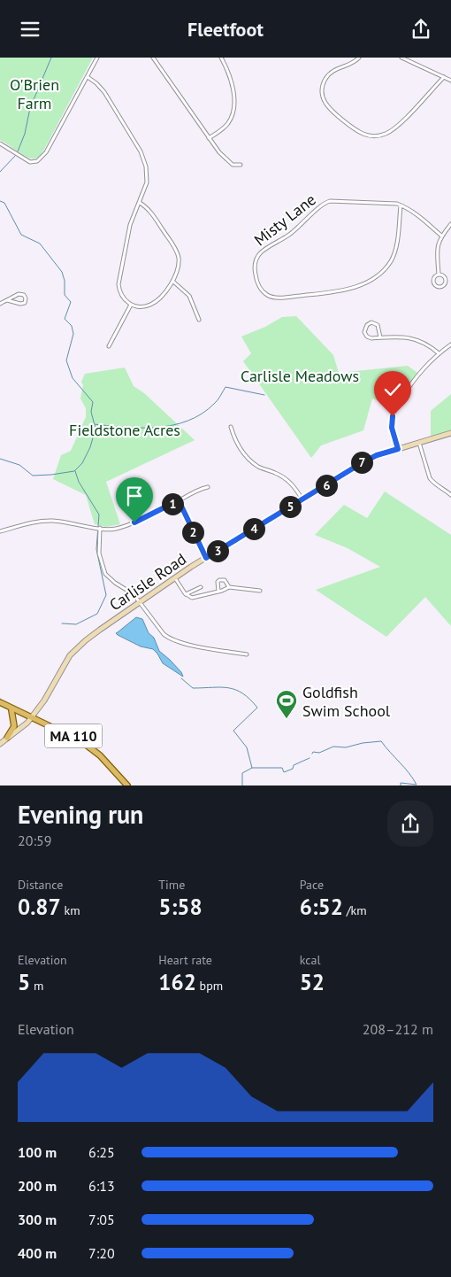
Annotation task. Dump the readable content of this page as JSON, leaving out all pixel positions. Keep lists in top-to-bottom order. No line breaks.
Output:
{"streets":{"main road":["Carlisle Road","MA 110"],"street":["Misty Lane"]},"crossings":[["Carlisle Road","MA 110"]],"parks":["O'Brien Farm","Carlisle Meadows","Fieldstone Acres"],"places":{"sports":["Goldfish Swim School"]},"page":{"header":"Fleetfoot","pins":["7","6","1","5","4","2","3"],"heading":["Evening run","20:59"],"stats":[["Distance","0.87 km"],["Time","5:58"],["Pace","6:52 /km"],["Elevation","5 m"],["Heart rate","162 bpm"],["kcal","52"]],"chart":["Elevation","208–212 m"],"list":[{"name":"100 m","note":"6:25"},{"name":"200 m","note":"6:13"},{"name":"300 m","note":"7:05"},{"name":"400 m","note":"7:20"}]}}
